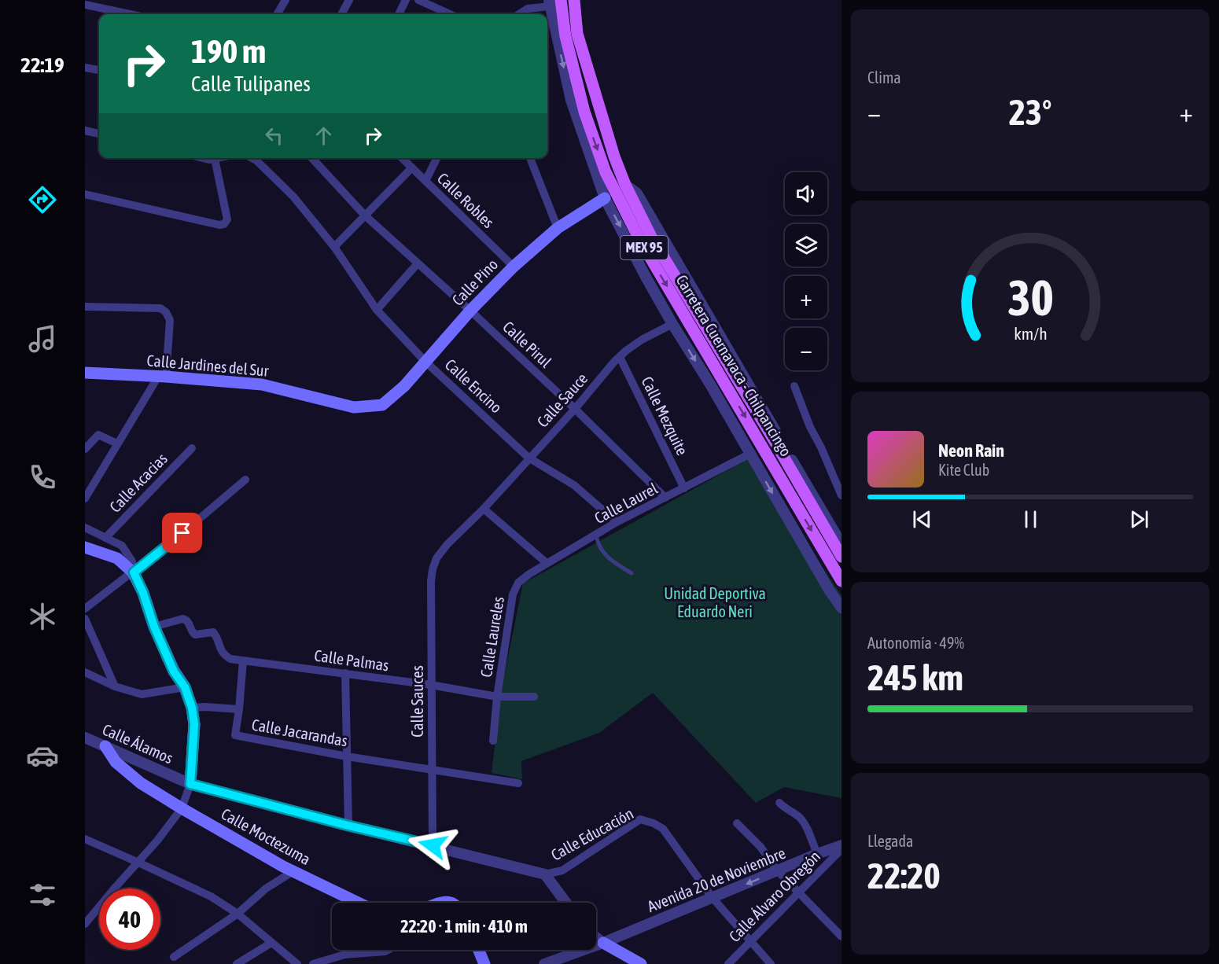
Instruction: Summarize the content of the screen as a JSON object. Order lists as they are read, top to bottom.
{
  "streets": {
    "main road": [
      "MEX 95",
      "Calle Pino",
      "Calle Jardines del Sur",
      "Carretera Cuernavaca - Chilpancingo",
      "Calle Moctezuma"
    ],
    "street": [
      "Calle Robles",
      "Calle Pirul",
      "Calle Encino",
      "Calle Sauce",
      "Calle Mezquite",
      "Calle Acacias",
      "Calle Laurel",
      "Calle Laureles",
      "Calle Palmas",
      "Calle Sauces",
      "Calle Jacarandas",
      "Calle Álamos",
      "Calle Educación",
      "Avenida 20 de Noviembre",
      "Calle Álvaro Obregón"
    ]
  },
  "crossings": [
    ["Calle Robles", "Calle Pino"],
    ["Calle Pino", "Calle Pirul"],
    ["Calle Pino", "Calle Jardines del Sur"],
    ["Calle Pino", "Calle Encino"],
    ["Calle Pirul", "Calle Sauce"],
    ["Calle Pirul", "Calle Laurel"],
    ["Calle Encino", "Calle Sauce"],
    ["Calle Encino", "Calle Laurel"],
    ["Calle Sauce", "Calle Mezquite"],
    ["Calle Sauce", "Calle Sauces"],
    ["Calle Mezquite", "Calle Laurel"],
    ["Calle Laurel", "Calle Laureles"],
    ["Calle Laureles", "Calle Palmas"],
    ["Calle Palmas", "Calle Sauces"],
    ["Calle Sauces", "Calle Jacarandas"],
    ["Calle Sauces", "Calle Álamos"],
    ["Calle Álamos", "Calle Educación"],
    ["Calle Álamos", "Calle Moctezuma"],
    ["Calle Educación", "Avenida 20 de Noviembre"],
    ["Avenida 20 de Noviembre", "Calle Álvaro Obregón"]
  ],
  "parks": ["Unidad Deportiva Eduardo Neri"],
  "page": {
    "tabs": "22:19",
    "tile": [
      "Clima",
      ["Autonomía · 49%", "245 km"],
      ["Llegada", "22:20"]
    ],
    "turn": ["190 m", "Calle Tulipanes"],
    "heat": ["−", "23°", "+"],
    "map_buttons": ["+", "−"],
    "song": ["Neon Rain", "Kite Club"],
    "limit": "40",
    "trip": "22:20 · 1 min · 410 m",
    "gauge": ["30", "km/h"]
  }
}
